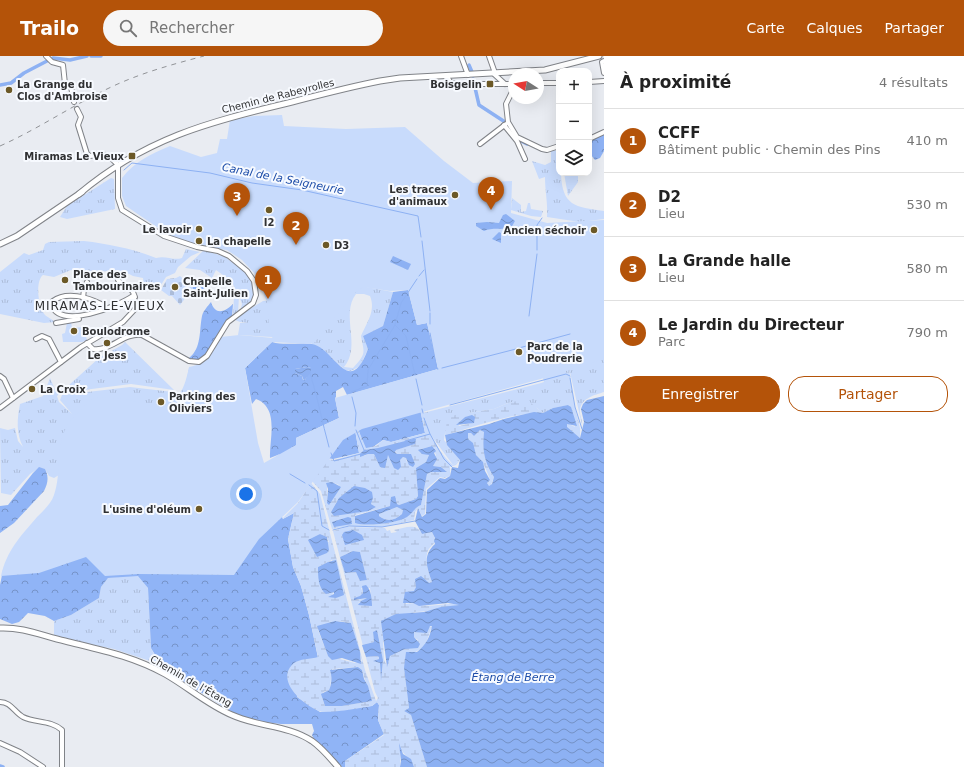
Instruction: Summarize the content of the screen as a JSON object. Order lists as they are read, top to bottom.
{
  "streets": {
    "main road": ["Chemin de Rabeyrolles", "Chemin de l’Étang"]
  },
  "districts": ["MIRAMAS-LE-VIEUX"],
  "water": ["Canal de la Seigneurie", "Étang de Berre"],
  "places": {
    "transit": ["Boisgelin", "Miramas Le Vieux"],
    "other": [
      "La Grange du Clos d'Ambroise",
      "Les traces d'animaux",
      "I2",
      "Le lavoir",
      "Ancien séchoir",
      "La chapelle",
      "D3",
      "Place des Tambourinaires",
      "Chapelle Saint-Julien",
      "Boulodrome",
      "Le Jess",
      "Parc de la Poudrerie",
      "La Croix",
      "Parking des Oliviers",
      "L'usine d'oléum"
    ]
  },
  "north": "left",
  "page": {
    "header": "Trailo",
    "search": "Rechercher",
    "nav": ["Carte", "Calques", "Partager"],
    "heading": ["À proximité", "4 résultats"],
    "map_buttons": ["+", "−"],
    "list": [
      {
        "mark": "1",
        "name": "CCFF",
        "note": "Bâtiment public · Chemin des Pins",
        "value": "410 m"
      },
      {
        "mark": "2",
        "name": "D2",
        "note": "Lieu",
        "value": "530 m"
      },
      {
        "mark": "3",
        "name": "La Grande halle",
        "note": "Lieu",
        "value": "580 m"
      },
      {
        "mark": "4",
        "name": "Le Jardin du Directeur",
        "note": "Parc",
        "value": "790 m"
      }
    ],
    "pins": [
      "4",
      "3",
      "2",
      "1"
    ],
    "buttons": ["Enregistrer", "Partager"]
  }
}
